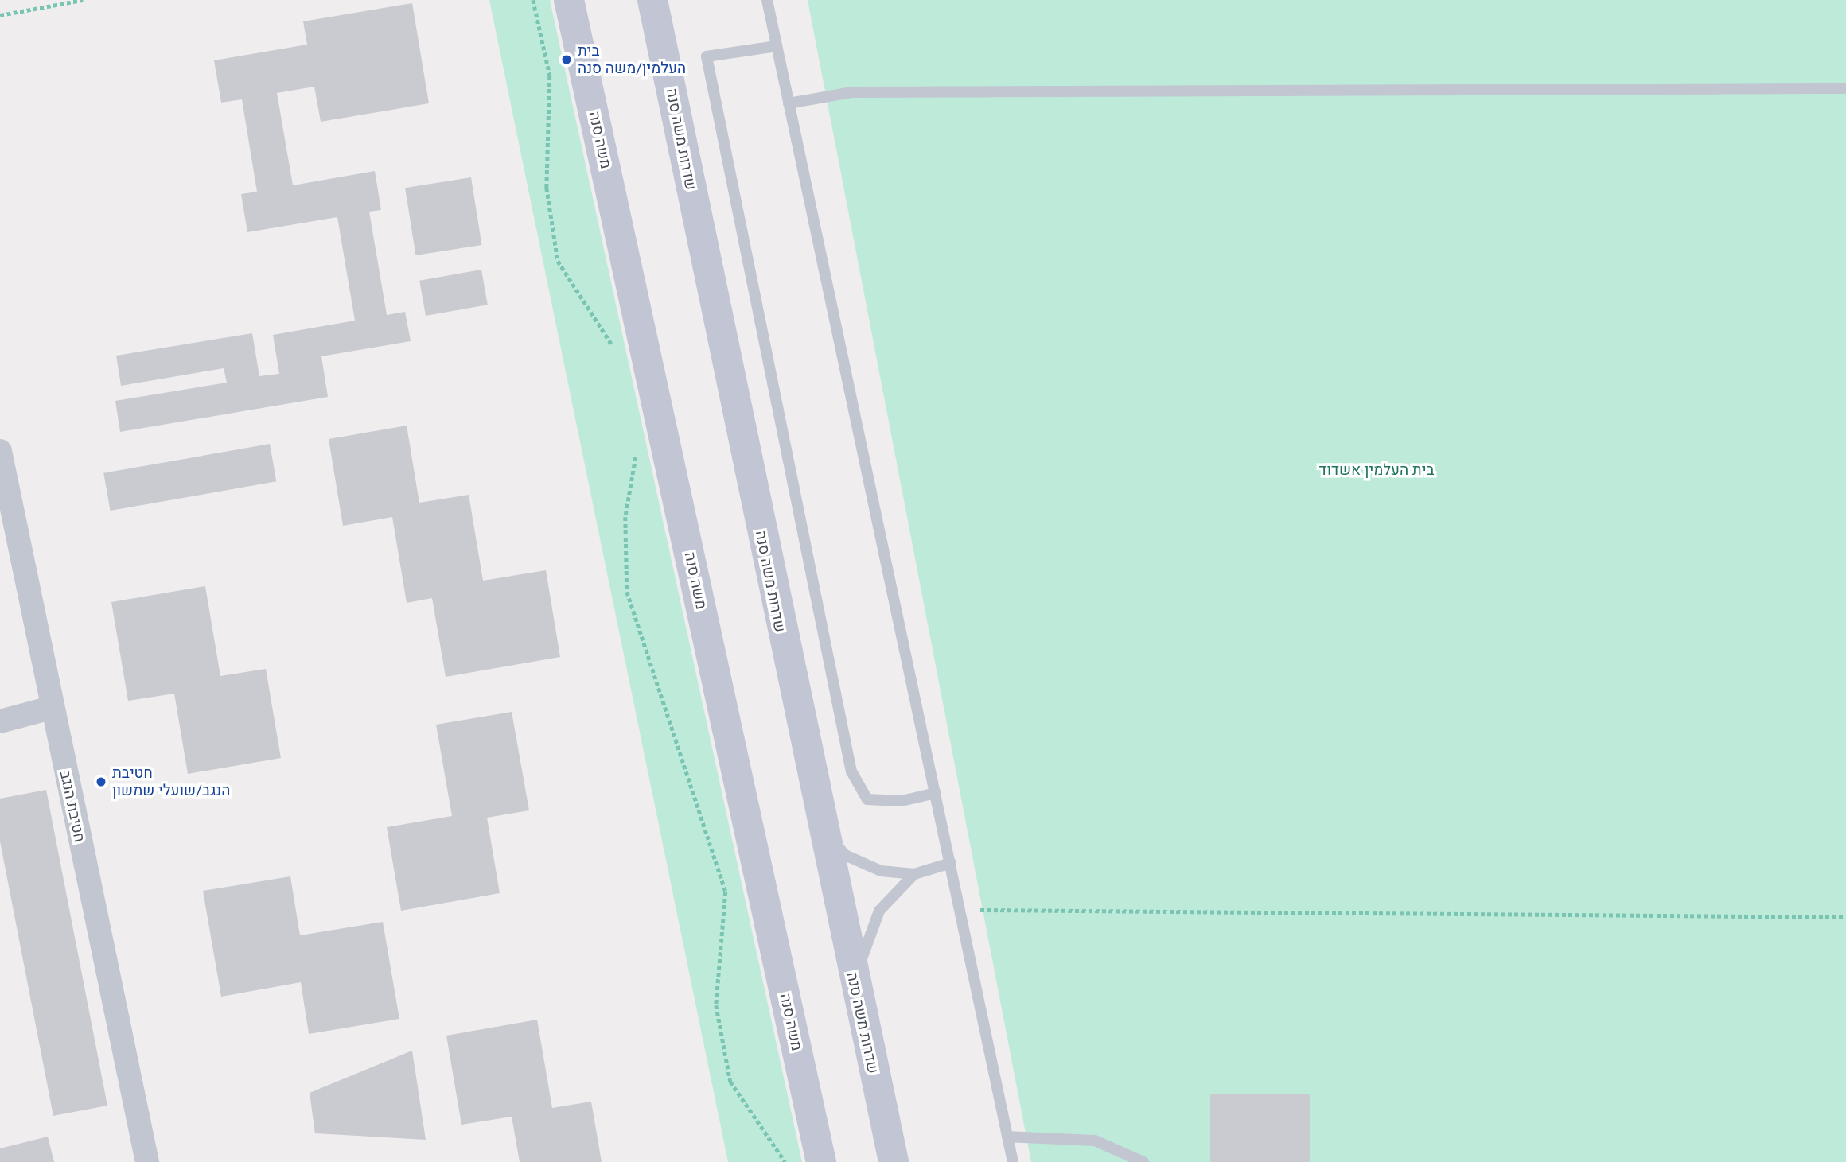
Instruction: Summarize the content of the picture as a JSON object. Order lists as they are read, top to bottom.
{
  "streets": {
    "main road": ["שדרות משה סנה", "משה סנה"],
    "street": ["חטיבת הנגב"]
  },
  "parks": ["בית העלמין אשדוד"],
  "places": ["בית העלמין/משה סנה", "חטיבת הנגב/שועלי שמשון"]
}
